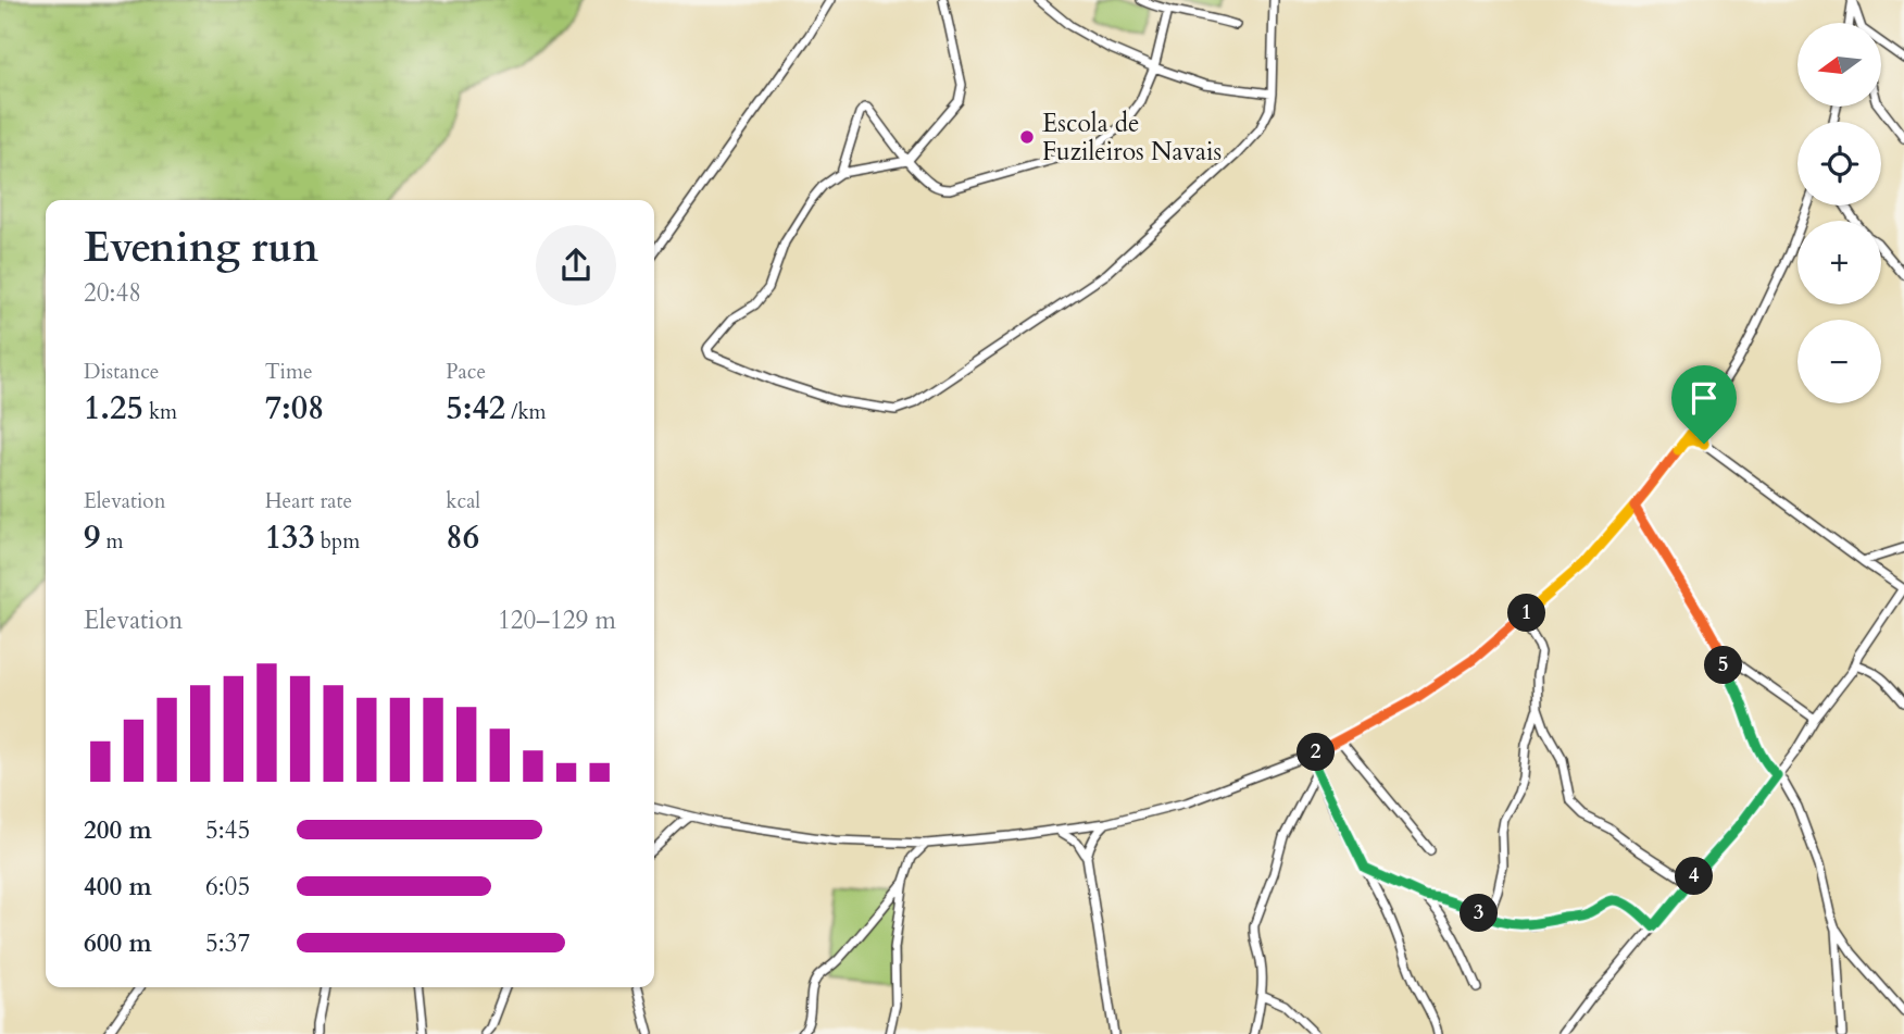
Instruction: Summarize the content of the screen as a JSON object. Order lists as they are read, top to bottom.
{
  "places": ["Escola de Fuzileiros Navais"],
  "north": "left",
  "page": {
    "map_buttons": ["+", "−"],
    "heading": ["Evening run", "20:48"],
    "stats": [
      ["Distance", "1.25 km"],
      ["Time", "7:08"],
      ["Pace", "5:42 /km"],
      ["Elevation", "9 m"],
      ["Heart rate", "133 bpm"],
      ["kcal", "86"]
    ],
    "chart": ["Elevation", "120–129 m"],
    "pins": [
      "1",
      "5",
      "2",
      "4",
      "3"
    ],
    "list": [
      {
        "name": "200 m",
        "note": "5:45"
      },
      {
        "name": "400 m",
        "note": "6:05"
      },
      {
        "name": "600 m",
        "note": "5:37"
      }
    ]
  }
}
